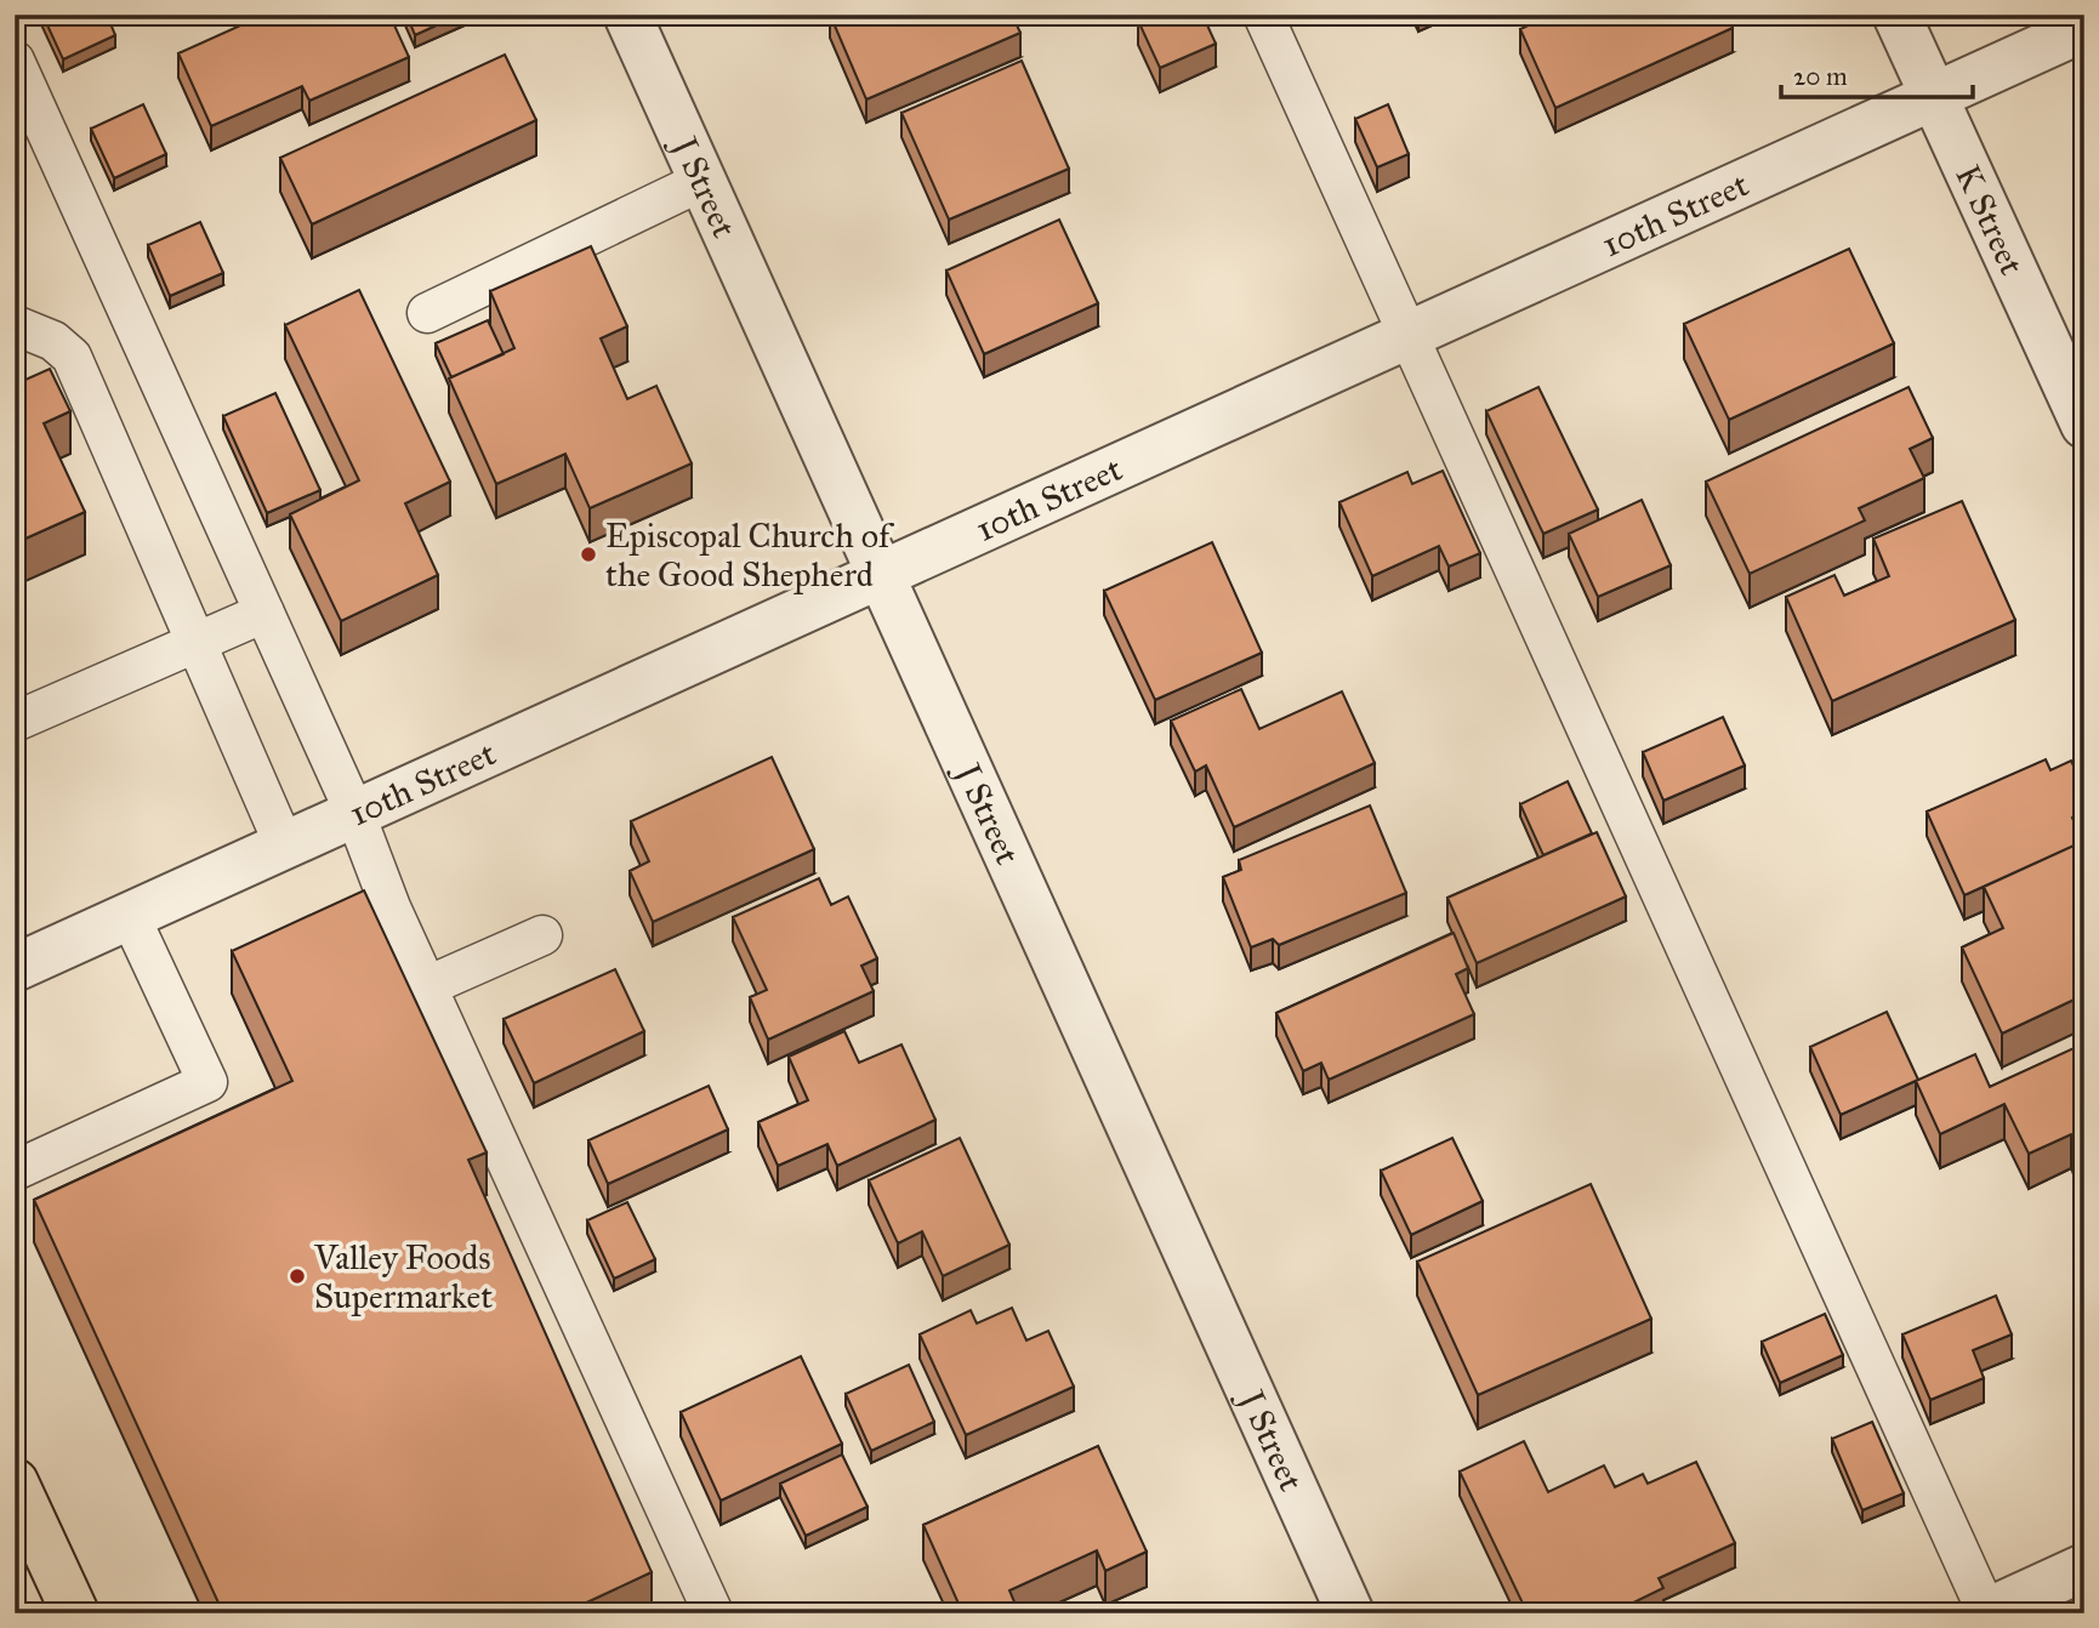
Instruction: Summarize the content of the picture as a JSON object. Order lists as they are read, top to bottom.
{
  "streets": {
    "street": ["J Street", "10th Street", "K Street"]
  },
  "crossings": [
    ["J Street", "10th Street"],
    ["10th Street", "K Street"]
  ],
  "places": ["Episcopal Church of the Good Shepherd", "Valley Foods Supermarket"],
  "scale_bar": "20 m"
}
